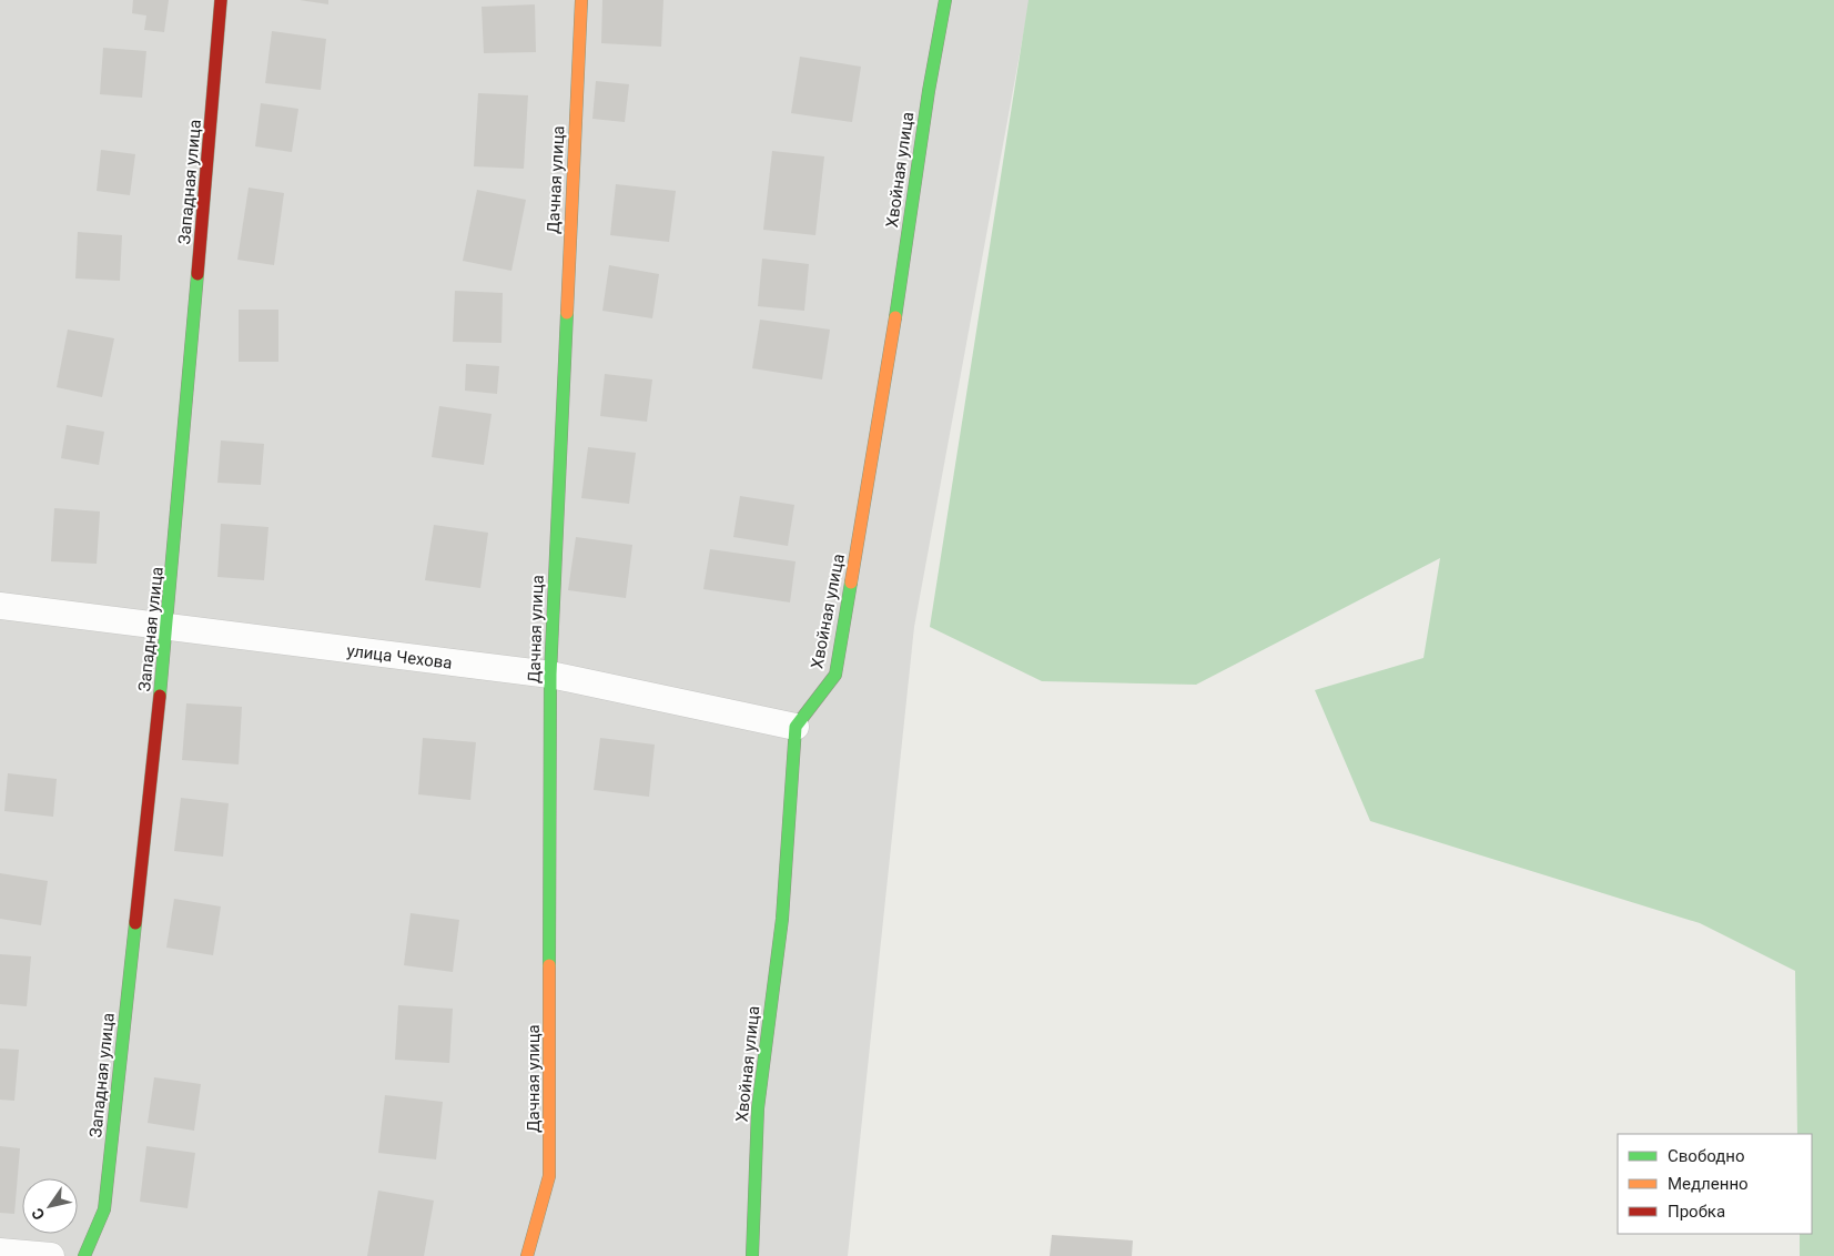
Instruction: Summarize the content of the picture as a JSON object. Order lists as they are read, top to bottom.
{
  "streets": {
    "street": [
      "Хвойная улица",
      "Дачная улица",
      "Западная улица",
      "улица Чехова"
    ]
  },
  "crossings": [
    ["Хвойная улица", "улица Чехова"],
    ["Дачная улица", "улица Чехова"],
    ["Западная улица", "улица Чехова"]
  ],
  "legend": ["Свободно", "Медленно", "Пробка"],
  "north": "bottom left"
}
